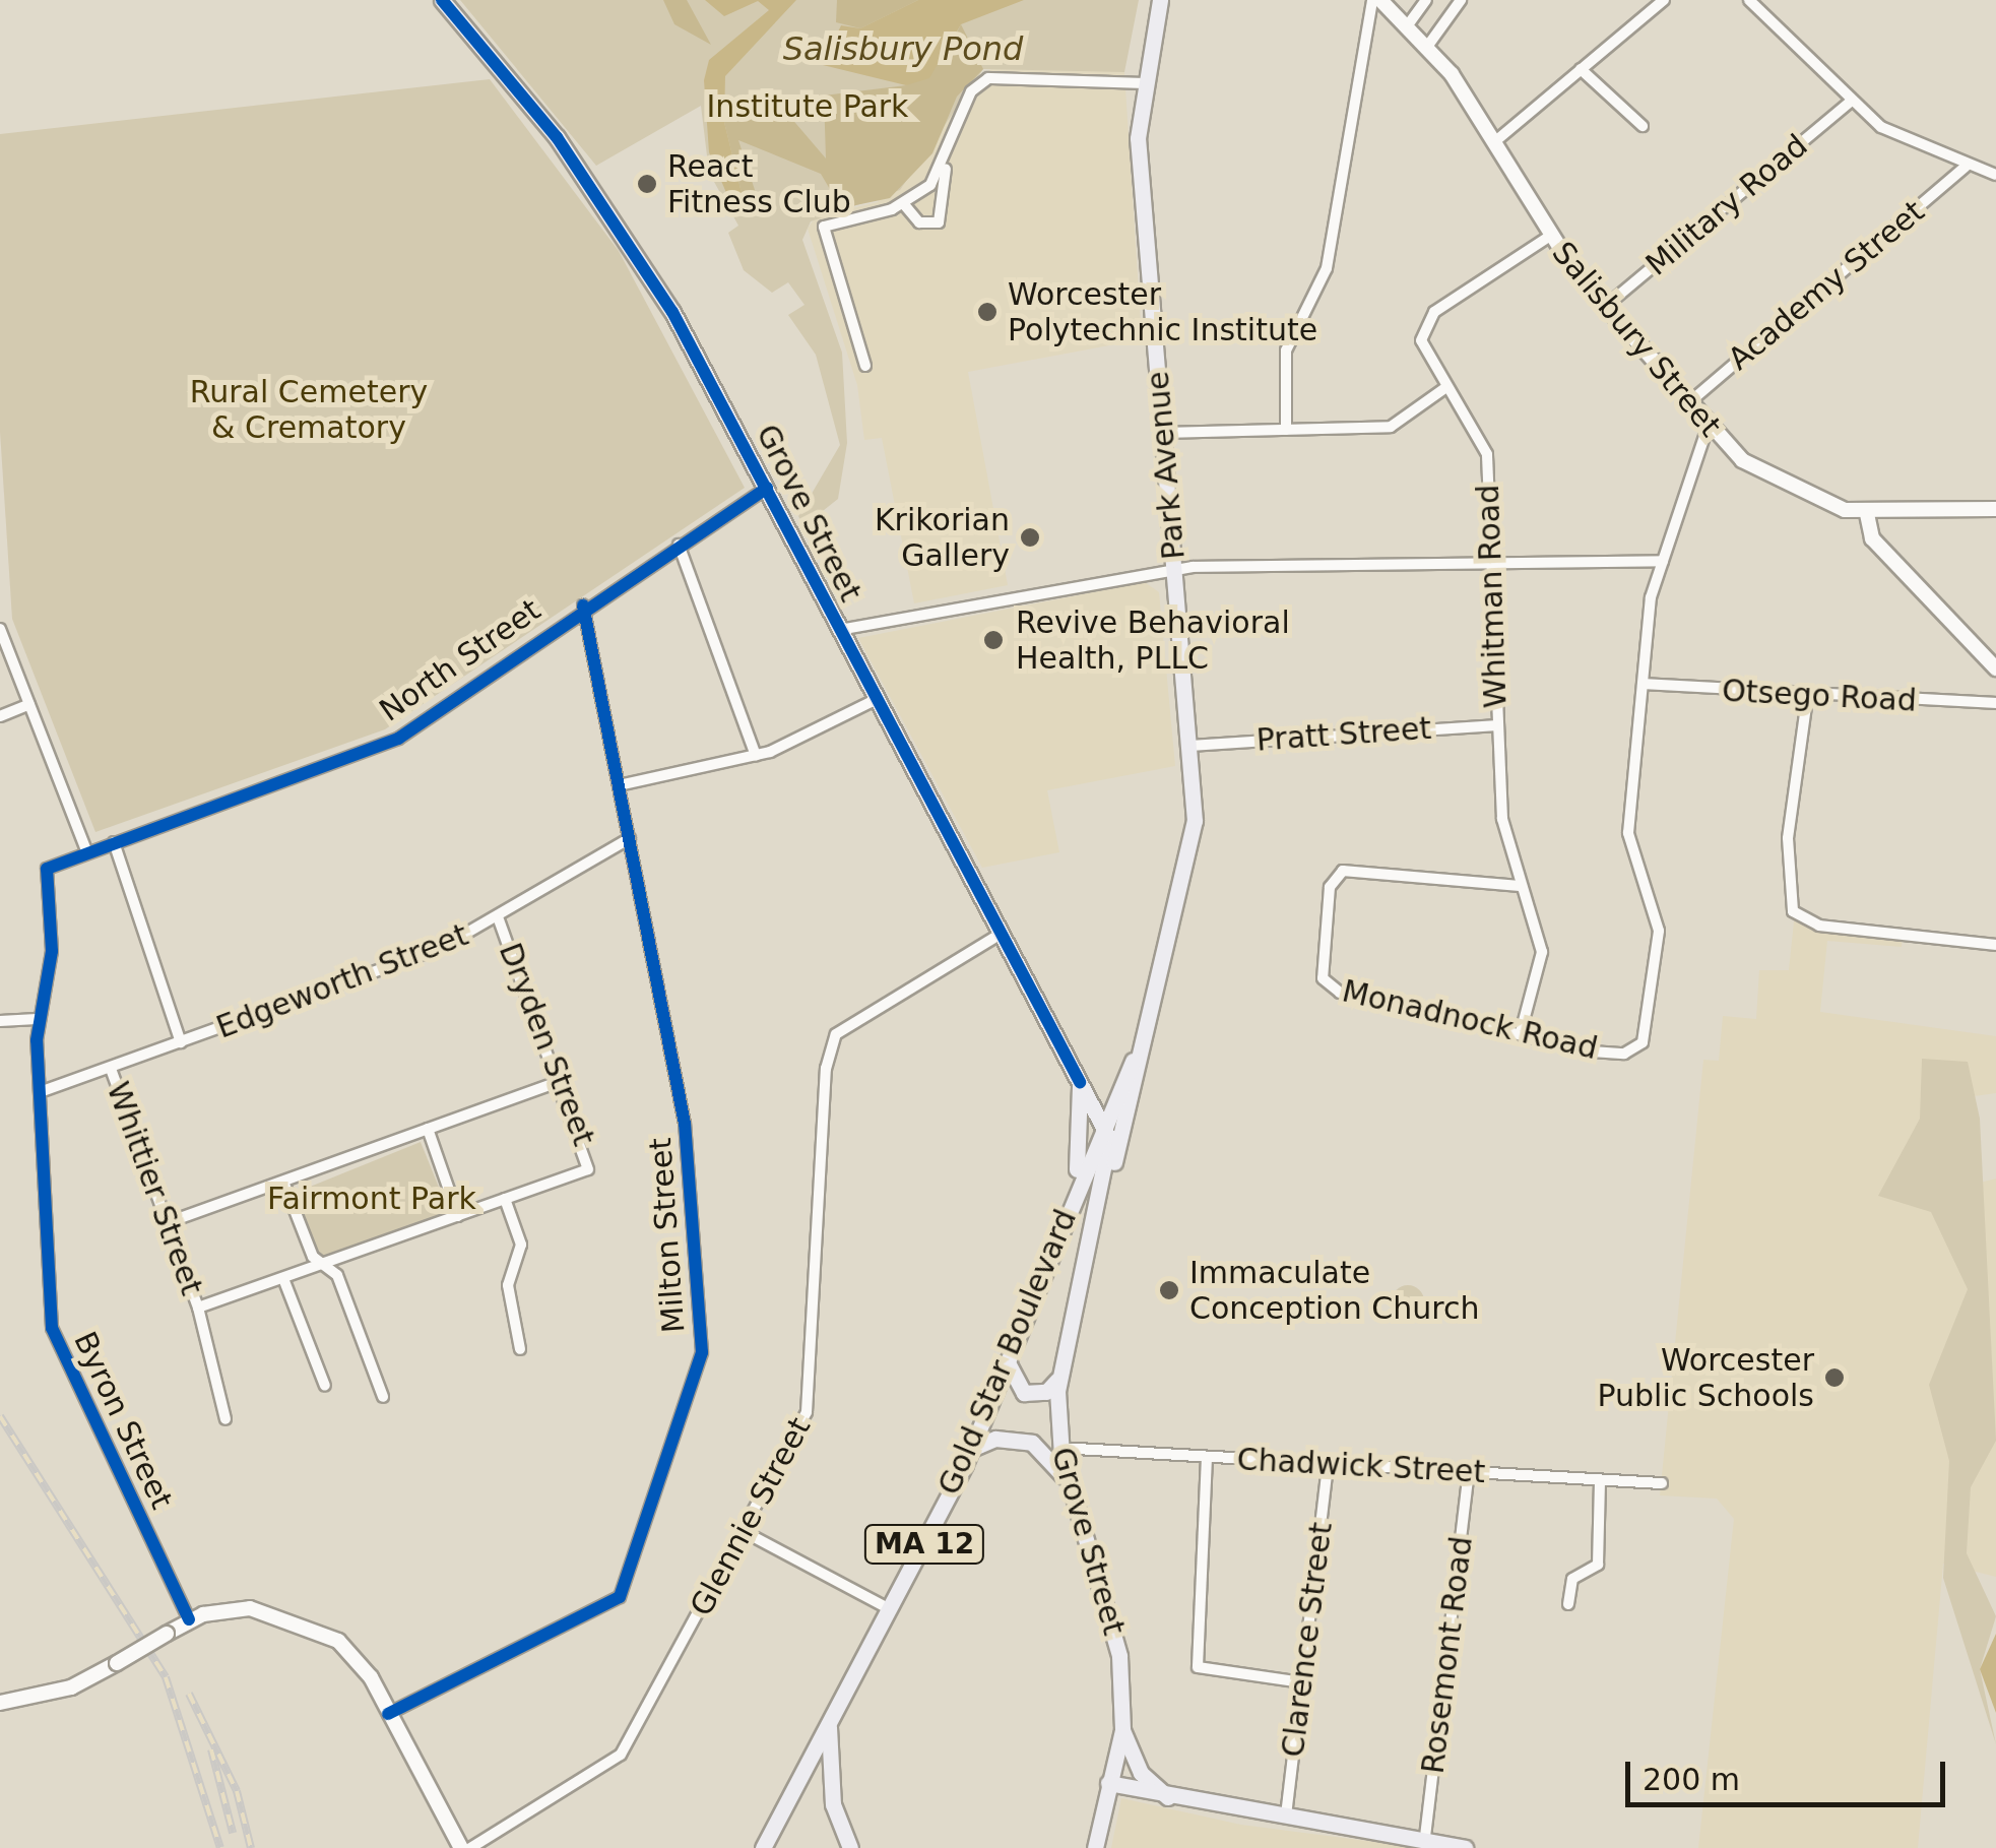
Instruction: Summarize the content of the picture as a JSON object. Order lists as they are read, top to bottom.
{
  "streets": {
    "main road": [
      "Salisbury Street",
      "Park Avenue",
      "Grove Street",
      "Gold Star Boulevard",
      "MA 12"
    ],
    "street": [
      "Military Road",
      "Academy Street",
      "Whitman Road",
      "North Street",
      "Otsego Road",
      "Pratt Street",
      "Edgeworth Street",
      "Monadnock Road",
      "Dryden Street",
      "Whittier Street",
      "Milton Street",
      "Byron Street",
      "Chadwick Street",
      "Glennie Street",
      "Clarence Street",
      "Rosemont Road"
    ]
  },
  "crossings": [
    ["Military Road", "Salisbury Street"],
    ["Academy Street", "Salisbury Street"],
    ["Salisbury Street", "Whitman Road"],
    ["Salisbury Street", "Monadnock Road"],
    ["Park Avenue", "Grove Street"],
    ["Park Avenue", "Pratt Street"],
    ["Park Avenue", "Gold Star Boulevard"],
    ["Grove Street", "North Street"],
    ["Grove Street", "Gold Star Boulevard"],
    ["Grove Street", "Chadwick Street"],
    ["Grove Street", "Glennie Street"],
    ["Grove Street", "MA 12"],
    ["Whitman Road", "Pratt Street"],
    ["Whitman Road", "Monadnock Road"],
    ["North Street", "Milton Street"],
    ["North Street", "Byron Street"],
    ["Otsego Road", "Monadnock Road"],
    ["Edgeworth Street", "Dryden Street"],
    ["Edgeworth Street", "Whittier Street"],
    ["Edgeworth Street", "Milton Street"],
    ["Edgeworth Street", "Byron Street"],
    ["Chadwick Street", "Clarence Street"],
    ["Chadwick Street", "Rosemont Road"]
  ],
  "water": ["Salisbury Pond"],
  "parks": ["Institute Park", "Rural Cemetery & Crematory", "Fairmont Park"],
  "places": [
    "React Fitness Club",
    "Worcester Polytechnic Institute",
    "Krikorian Gallery",
    "Revive Behavioral Health, PLLC",
    "Immaculate Conception Church",
    "Worcester Public Schools"
  ],
  "scale_bar": "200 m"
}
